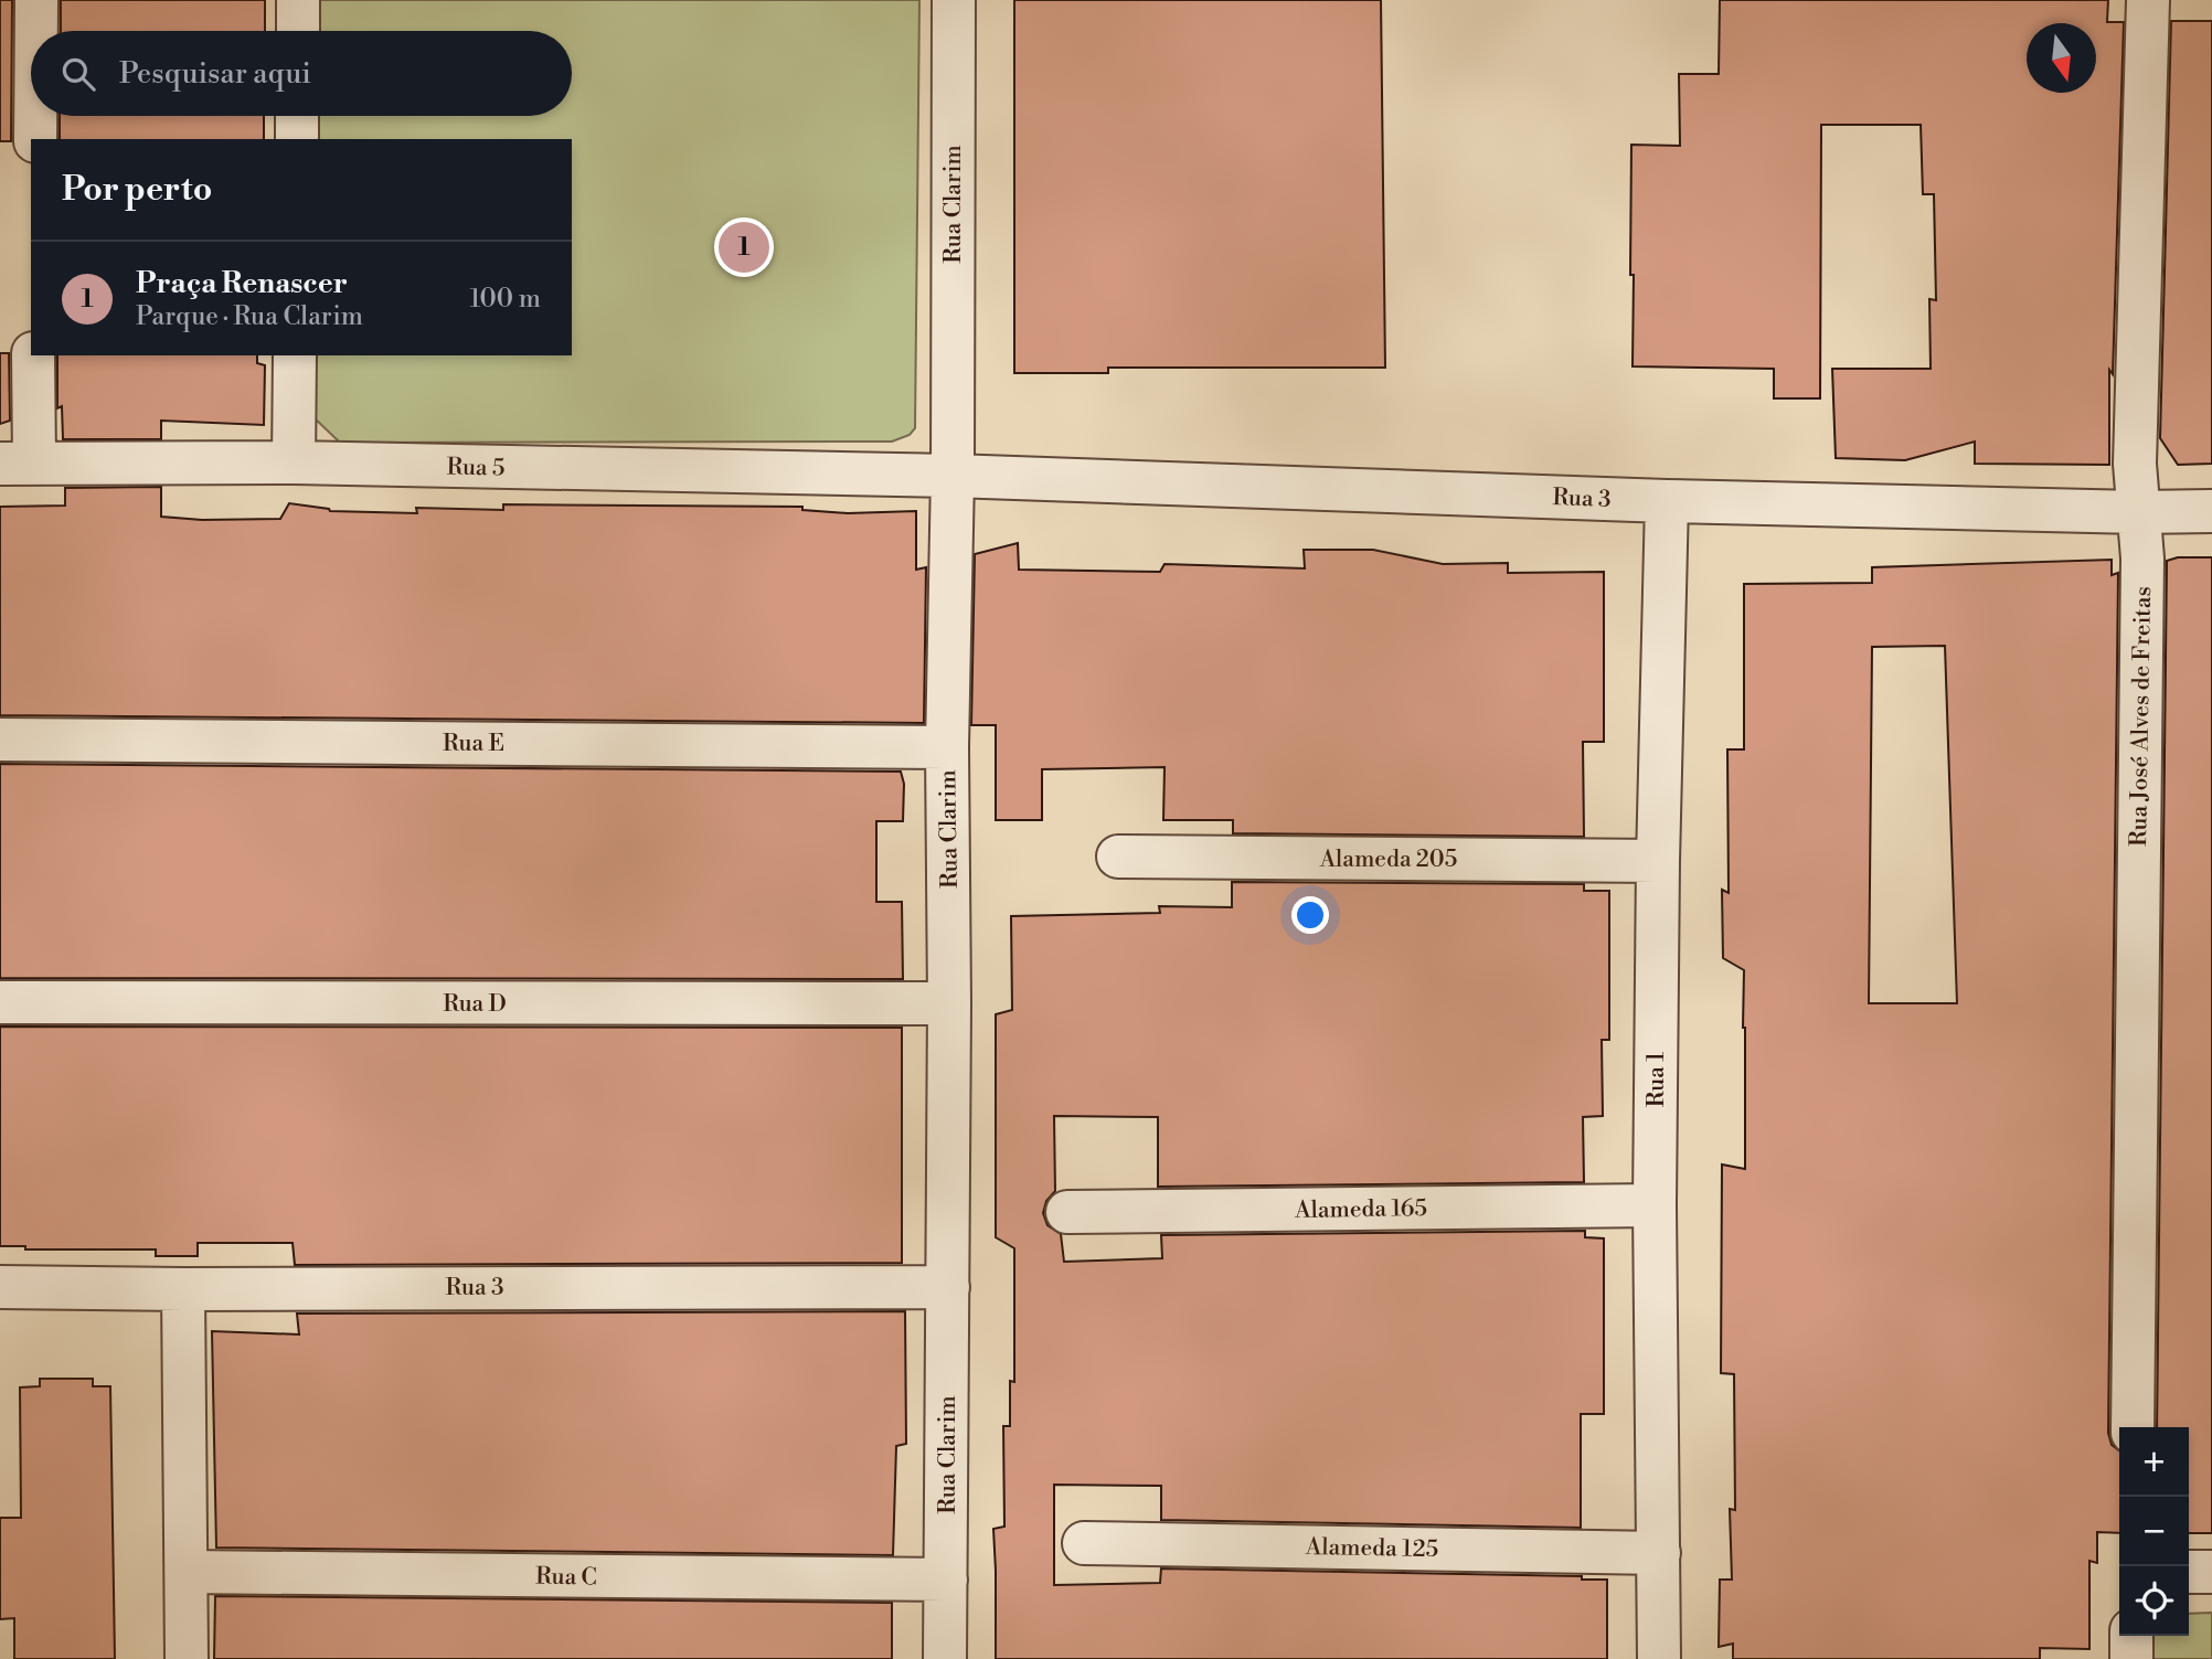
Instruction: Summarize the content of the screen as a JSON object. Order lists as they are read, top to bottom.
{
  "streets": {
    "street": [
      "Rua Clarim",
      "Rua 5",
      "Rua 3",
      "Rua José Alves de Freitas",
      "Rua E",
      "Alameda 205",
      "Rua D",
      "Rua 1",
      "Alameda 165",
      "Alameda 125",
      "Rua C"
    ]
  },
  "crossings": [
    ["Rua Clarim", "Rua 5"],
    ["Rua Clarim", "Rua 3"],
    ["Rua Clarim", "Rua E"],
    ["Rua Clarim", "Rua D"],
    ["Rua Clarim", "Rua C"],
    ["Rua 5", "Rua 3"],
    ["Rua 3", "Rua José Alves de Freitas"],
    ["Rua 3", "Rua 1"],
    ["Alameda 205", "Rua 1"],
    ["Rua 1", "Alameda 165"],
    ["Rua 1", "Alameda 125"]
  ],
  "north": "bottom",
  "page": {
    "search": "Pesquisar aqui",
    "heading": "Por perto",
    "pins": "1",
    "list": [
      {
        "mark": "1",
        "name": "Praça Renascer",
        "note": "Parque · Rua Clarim",
        "value": "100 m"
      }
    ],
    "map_buttons": ["+", "−"]
  }
}
